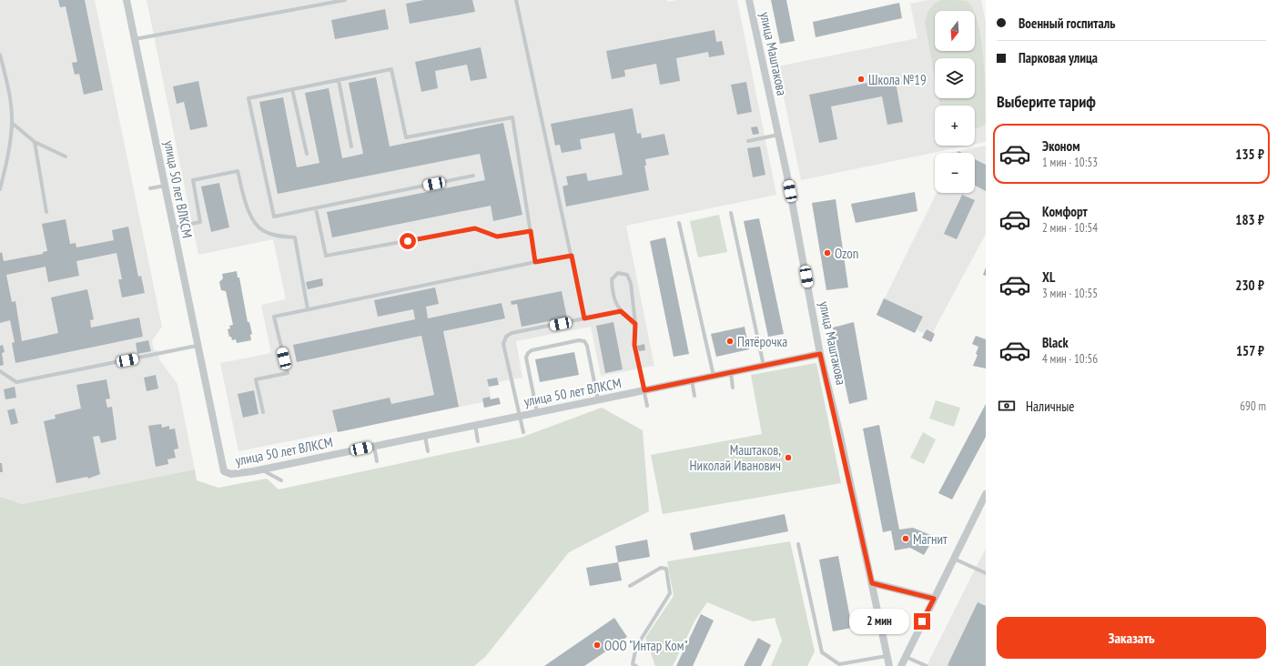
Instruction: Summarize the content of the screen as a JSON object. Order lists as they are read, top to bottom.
{
  "streets": {
    "street": ["улица Маштакова", "улица 50 лет ВЛКСМ"]
  },
  "crossings": [
    ["улица Маштакова", "улица 50 лет ВЛКСМ"]
  ],
  "places": [
    "Школа №19",
    "Ozon",
    "Пятёрочка",
    "Маштаков, Николай Иванович",
    "Магнит",
    "ООО \"Интар Ком\""
  ],
  "north": "bottom",
  "page": {
    "banner": ["Военный госпиталь", "Парковая улица"],
    "map_buttons": ["+", "−"],
    "heading": "Выберите тариф",
    "list": [
      {
        "name": "Эконом",
        "note": "1 мин · 10:53",
        "value": "135 ₽"
      },
      {
        "name": "Комфорт",
        "note": "2 мин · 10:54",
        "value": "183 ₽"
      },
      {
        "name": "XL",
        "note": "3 мин · 10:55",
        "value": "230 ₽"
      },
      {
        "name": "Black",
        "note": "4 мин · 10:56",
        "value": "157 ₽"
      }
    ],
    "pay": ["Наличные", "690 m"],
    "bubble": "2 мин",
    "buttons": "Заказать"
  }
}
